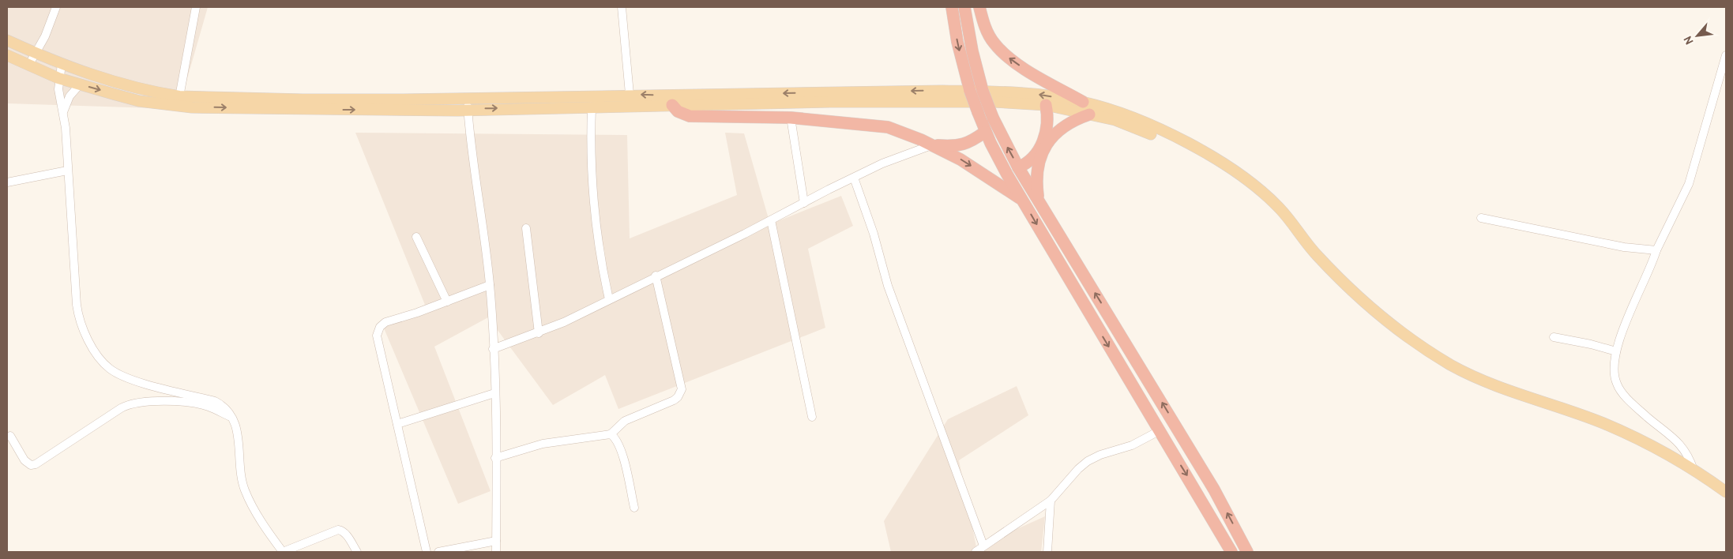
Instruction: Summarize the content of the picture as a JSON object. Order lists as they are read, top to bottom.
{
  "north": "bottom left"
}
